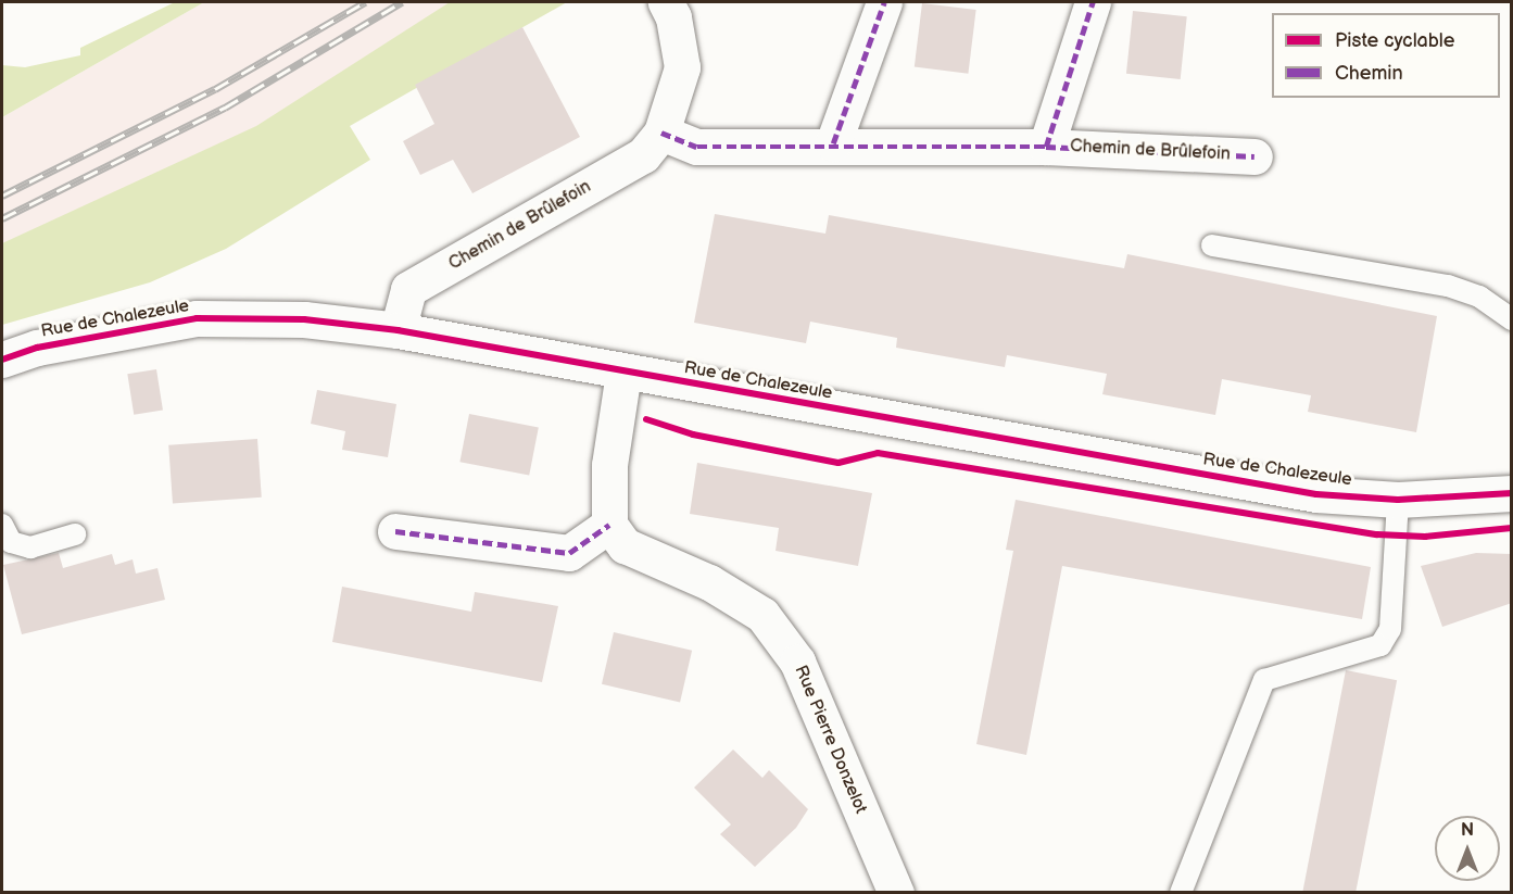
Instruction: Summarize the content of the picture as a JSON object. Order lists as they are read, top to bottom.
{
  "streets": {
    "street": ["Chemin de Brûlefoin", "Rue de Chalezeule", "Rue Pierre Donzelot"]
  },
  "crossings": [
    ["Chemin de Brûlefoin", "Rue de Chalezeule"]
  ],
  "legend": ["Piste cyclable", "Chemin"],
  "north": "top"
}
